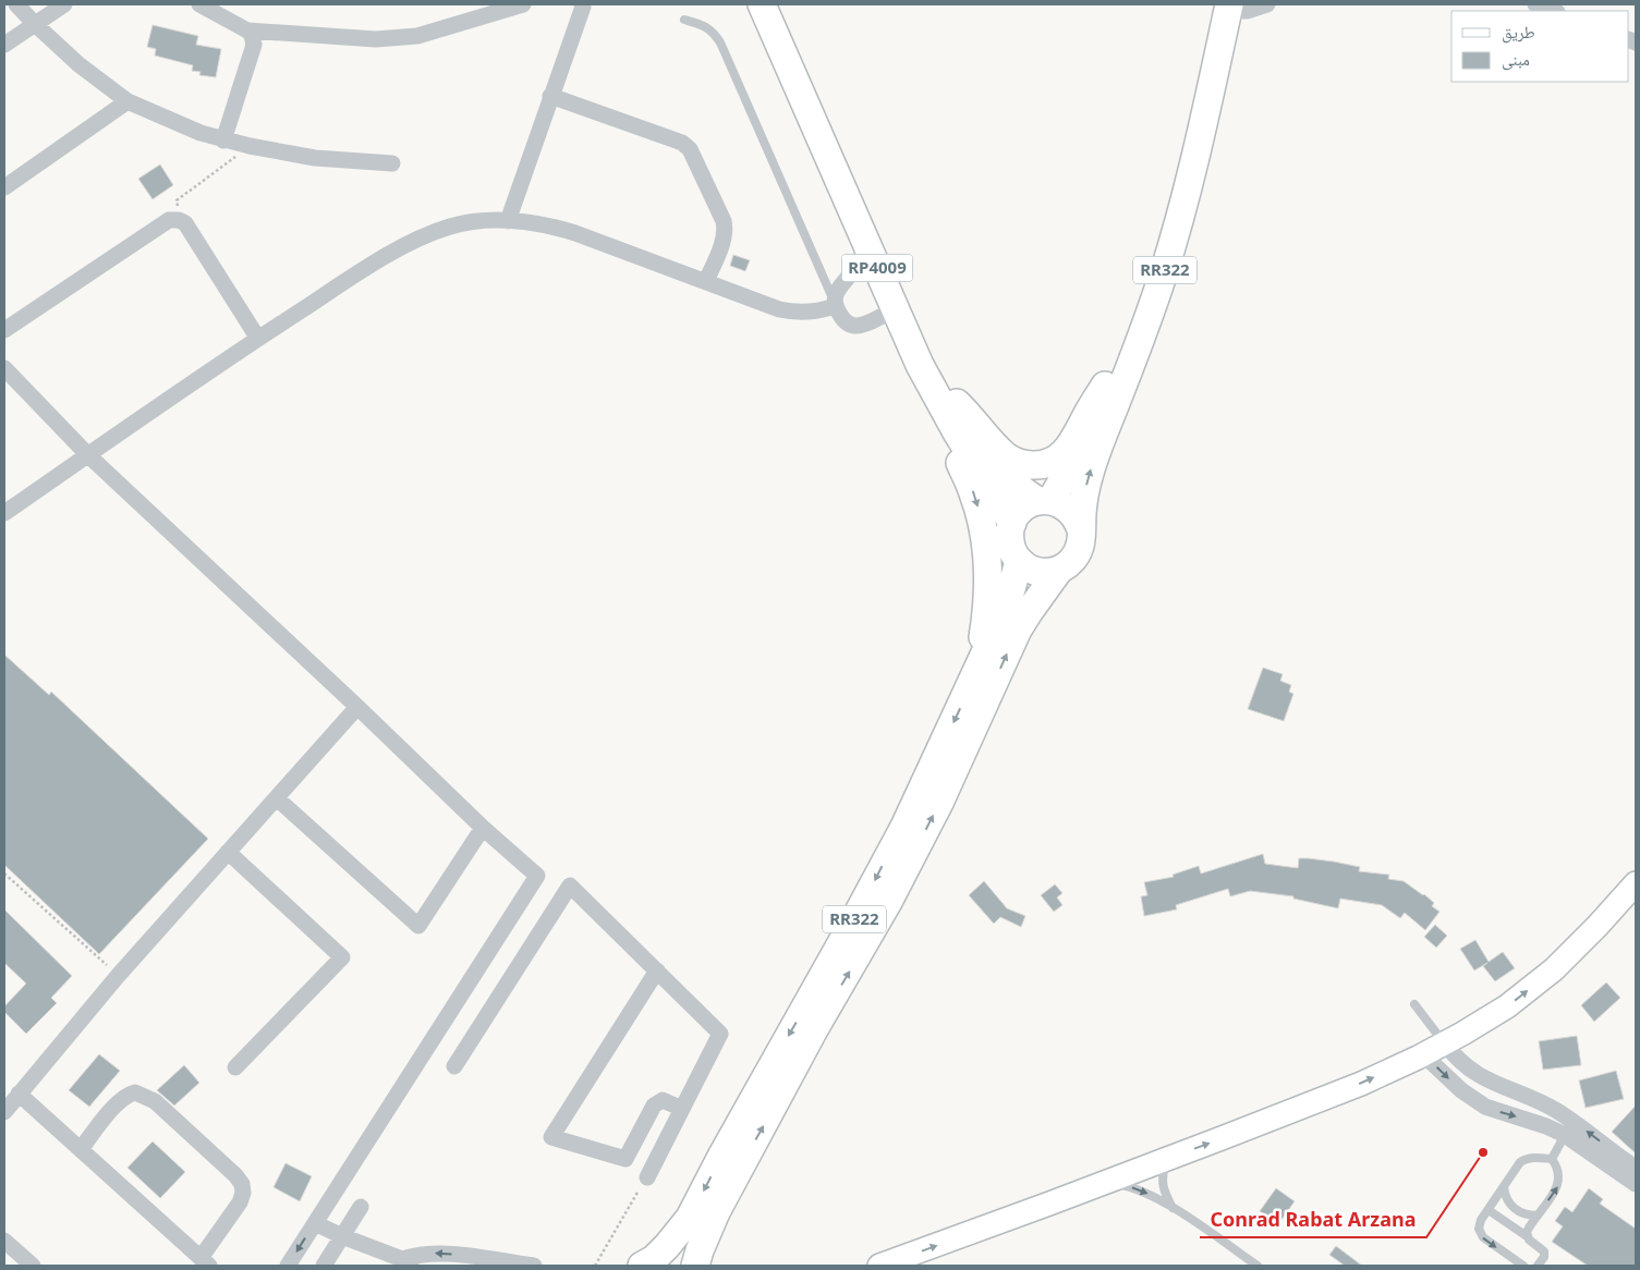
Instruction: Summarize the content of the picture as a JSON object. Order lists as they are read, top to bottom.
{
  "streets": {
    "main road": ["RP4009", "RR322"]
  },
  "crossings": [
    ["RP4009", "RR322"]
  ],
  "places": ["Conrad Rabat Arzana"],
  "legend": ["طريق", "مبنى"]
}
